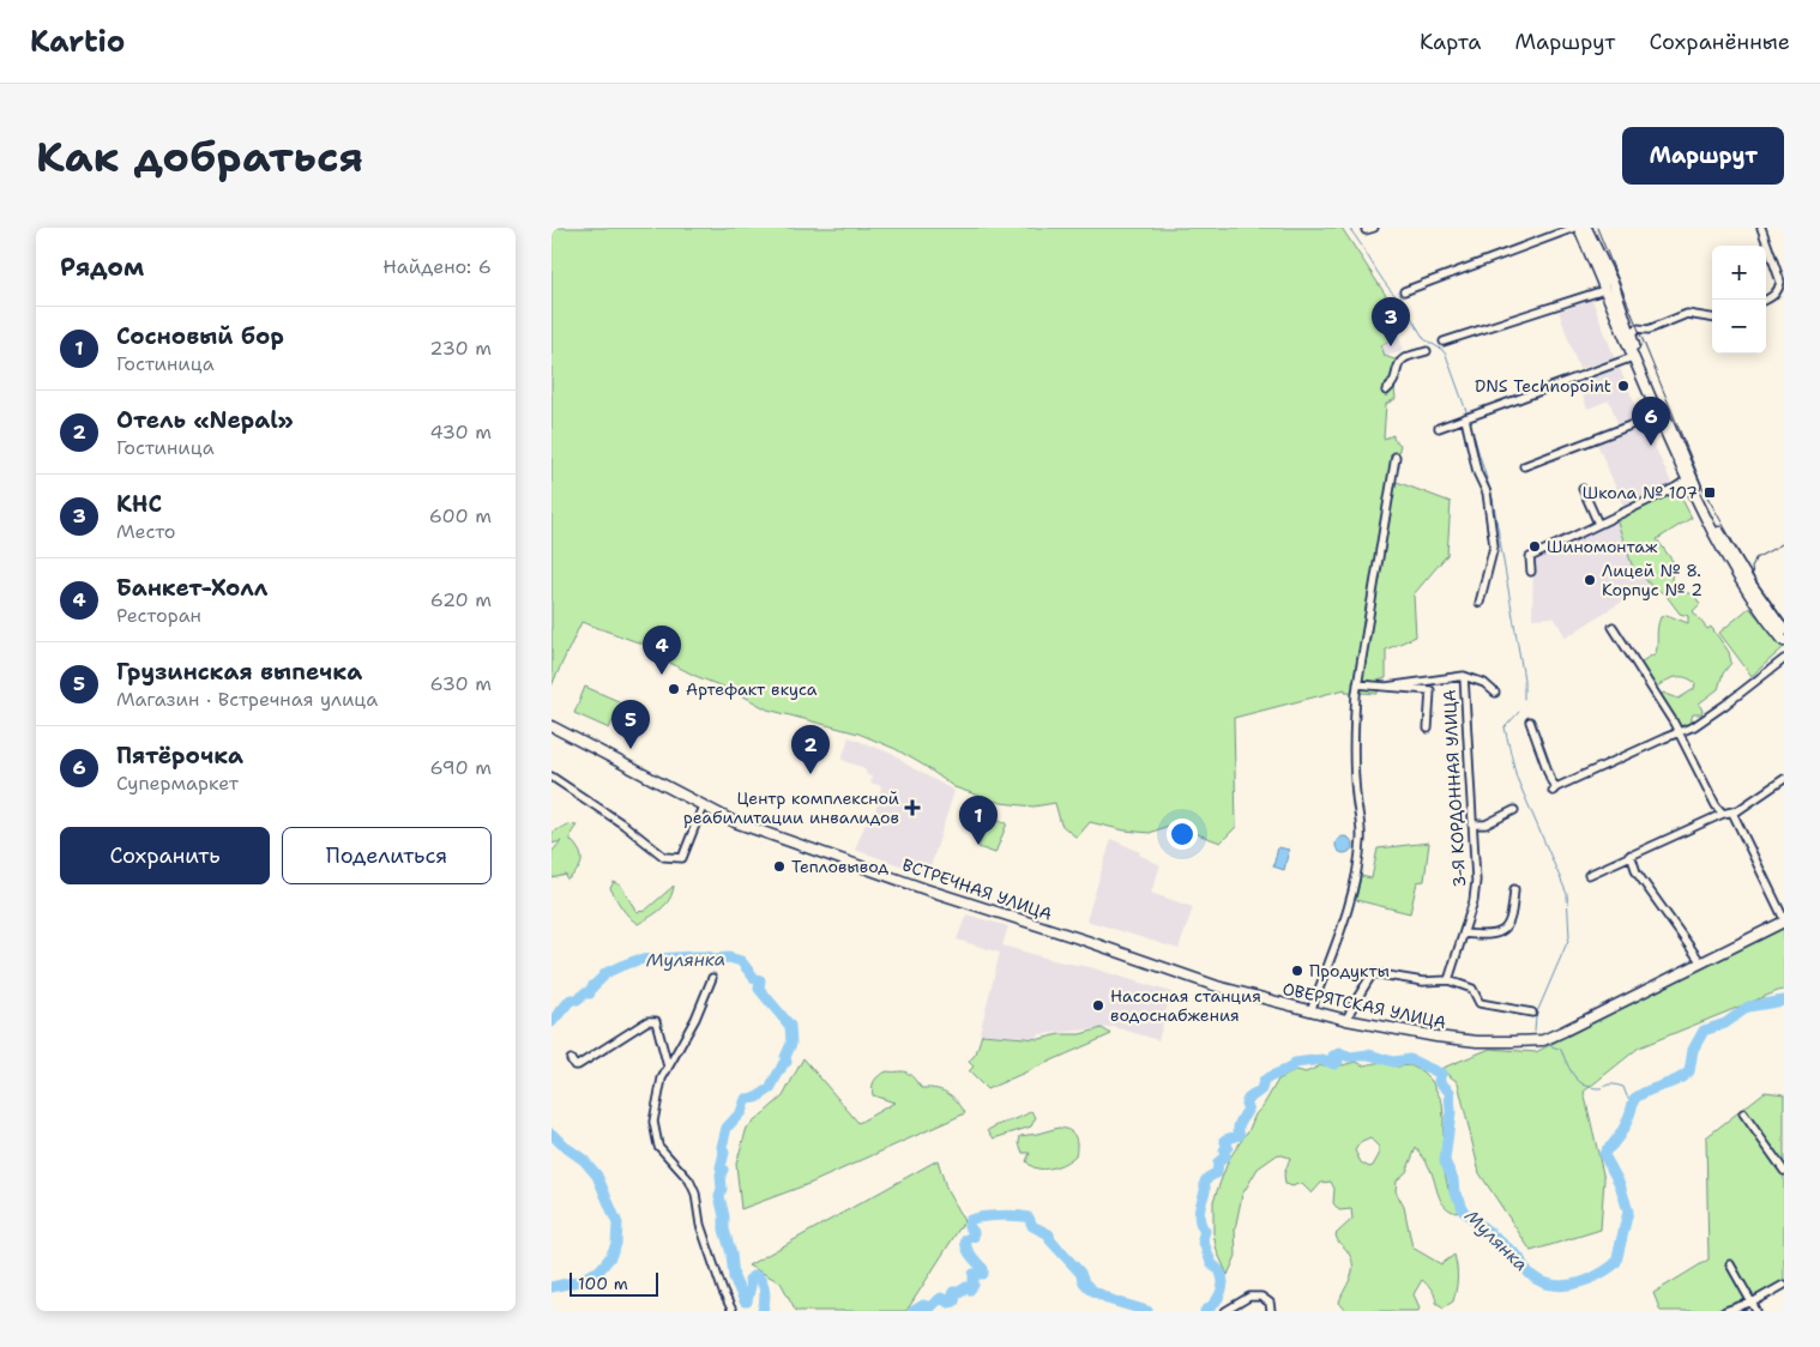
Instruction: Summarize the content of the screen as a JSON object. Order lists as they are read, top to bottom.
{
  "streets": {
    "main road": ["ВСТРЕЧНАЯ УЛИЦА", "ОВЕРЯТСКАЯ УЛИЦА"],
    "street": ["3-Я КОРДОННАЯ УЛИЦА"]
  },
  "crossings": [
    ["ВСТРЕЧНАЯ УЛИЦА", "ОВЕРЯТСКАЯ УЛИЦА"]
  ],
  "water": ["Мулянка"],
  "places": {
    "other": [
      "DNS Technopoint",
      "Шиномонтаж",
      "Лицей № 8. Корпус № 2",
      "Артефакт вкуса",
      "Тепловывод",
      "Пpoдукты",
      "Насосная станция водоснабжения"
    ],
    "transit": ["Школа № 107"],
    "health": ["Центр комплексной реабилитации инвалидов"]
  },
  "scale_bar": "100 m",
  "page": {
    "header": "Kartio",
    "nav": ["Карта", "Маршрут", "Сохранённые"],
    "buttons": [
      "Маршрут",
      ["Сохранить", "Поделиться"]
    ],
    "title": "Как добраться",
    "heading": ["Рядом", "Найдено: 6"],
    "map_buttons": ["+", "−"],
    "pins": [
      "3",
      "6",
      "4",
      "5",
      "2",
      "1"
    ],
    "list": [
      {
        "mark": "1",
        "name": "Сосновый бор",
        "note": "Гостиница",
        "value": "230 m"
      },
      {
        "mark": "2",
        "name": "Отель «Nepal»",
        "note": "Гостиница",
        "value": "430 m"
      },
      {
        "mark": "3",
        "name": "КНС",
        "note": "Место",
        "value": "600 m"
      },
      {
        "mark": "4",
        "name": "Банкет-Холл",
        "note": "Ресторан",
        "value": "620 m"
      },
      {
        "mark": "5",
        "name": "Грузинская выпечка",
        "note": "Магазин · Встречная улица",
        "value": "630 m"
      },
      {
        "mark": "6",
        "name": "Пятёрочка",
        "note": "Супермаркет",
        "value": "690 m"
      }
    ],
    "scale": "100 m"
  }
}
